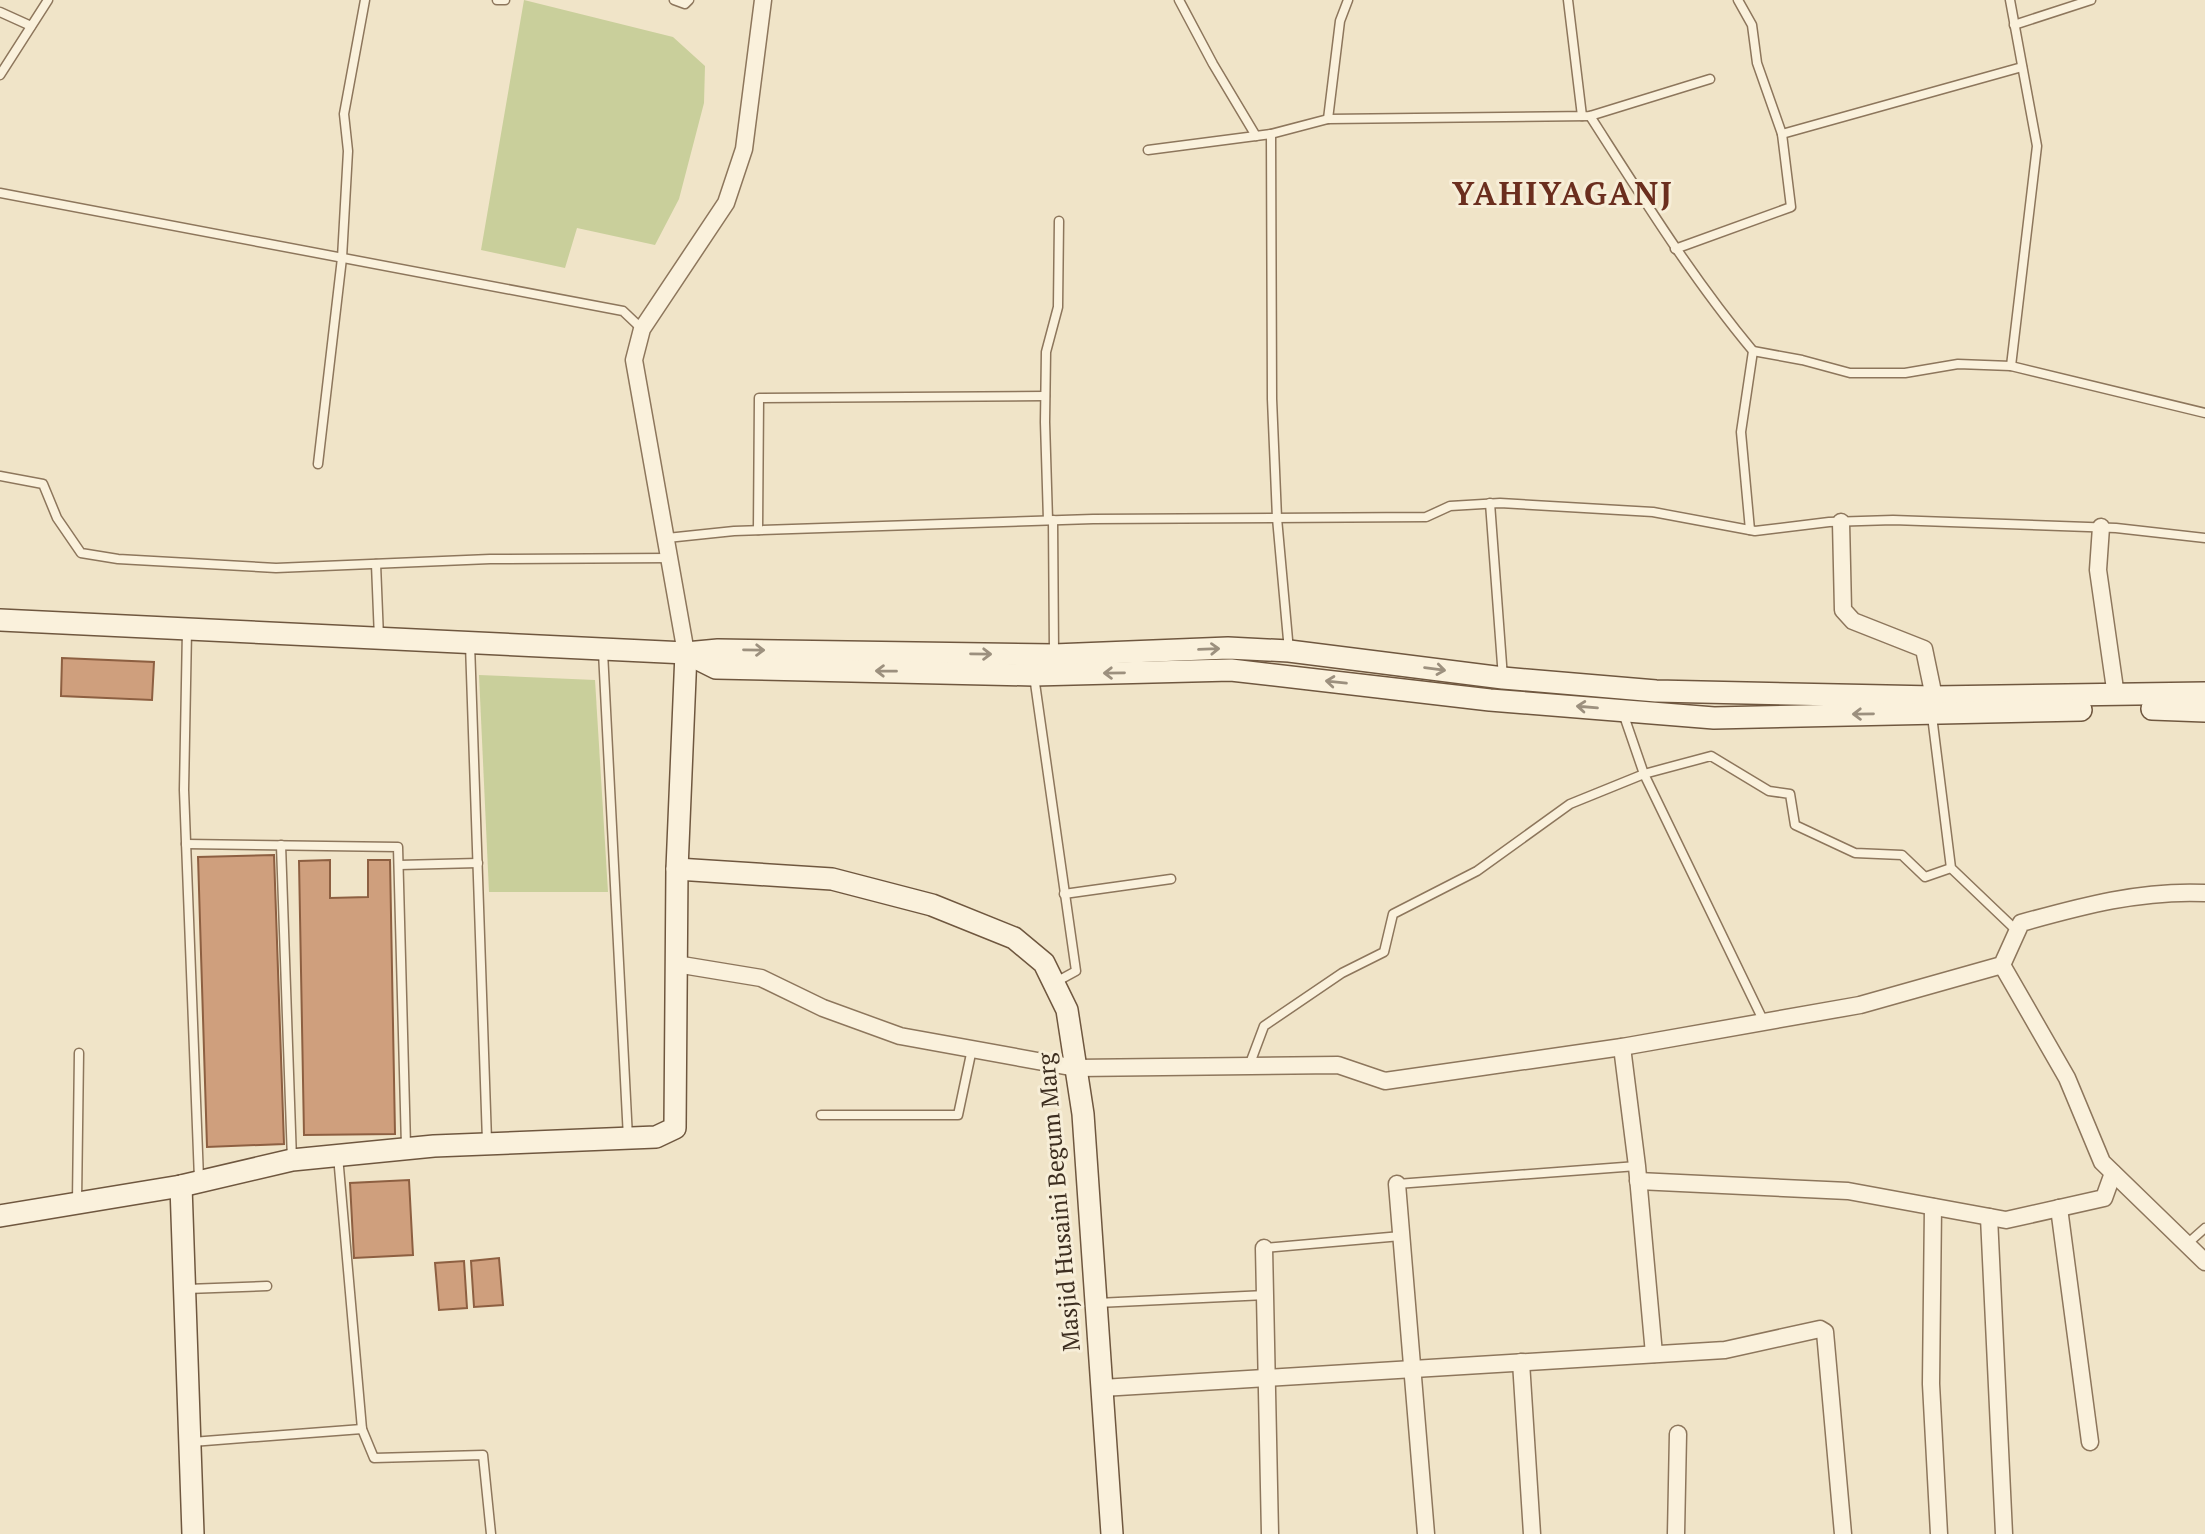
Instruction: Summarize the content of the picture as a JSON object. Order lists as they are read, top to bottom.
{
  "streets": {
    "street": ["Masjid Husaini Begum Marg"]
  },
  "districts": ["YAHIYAGANJ"]
}
